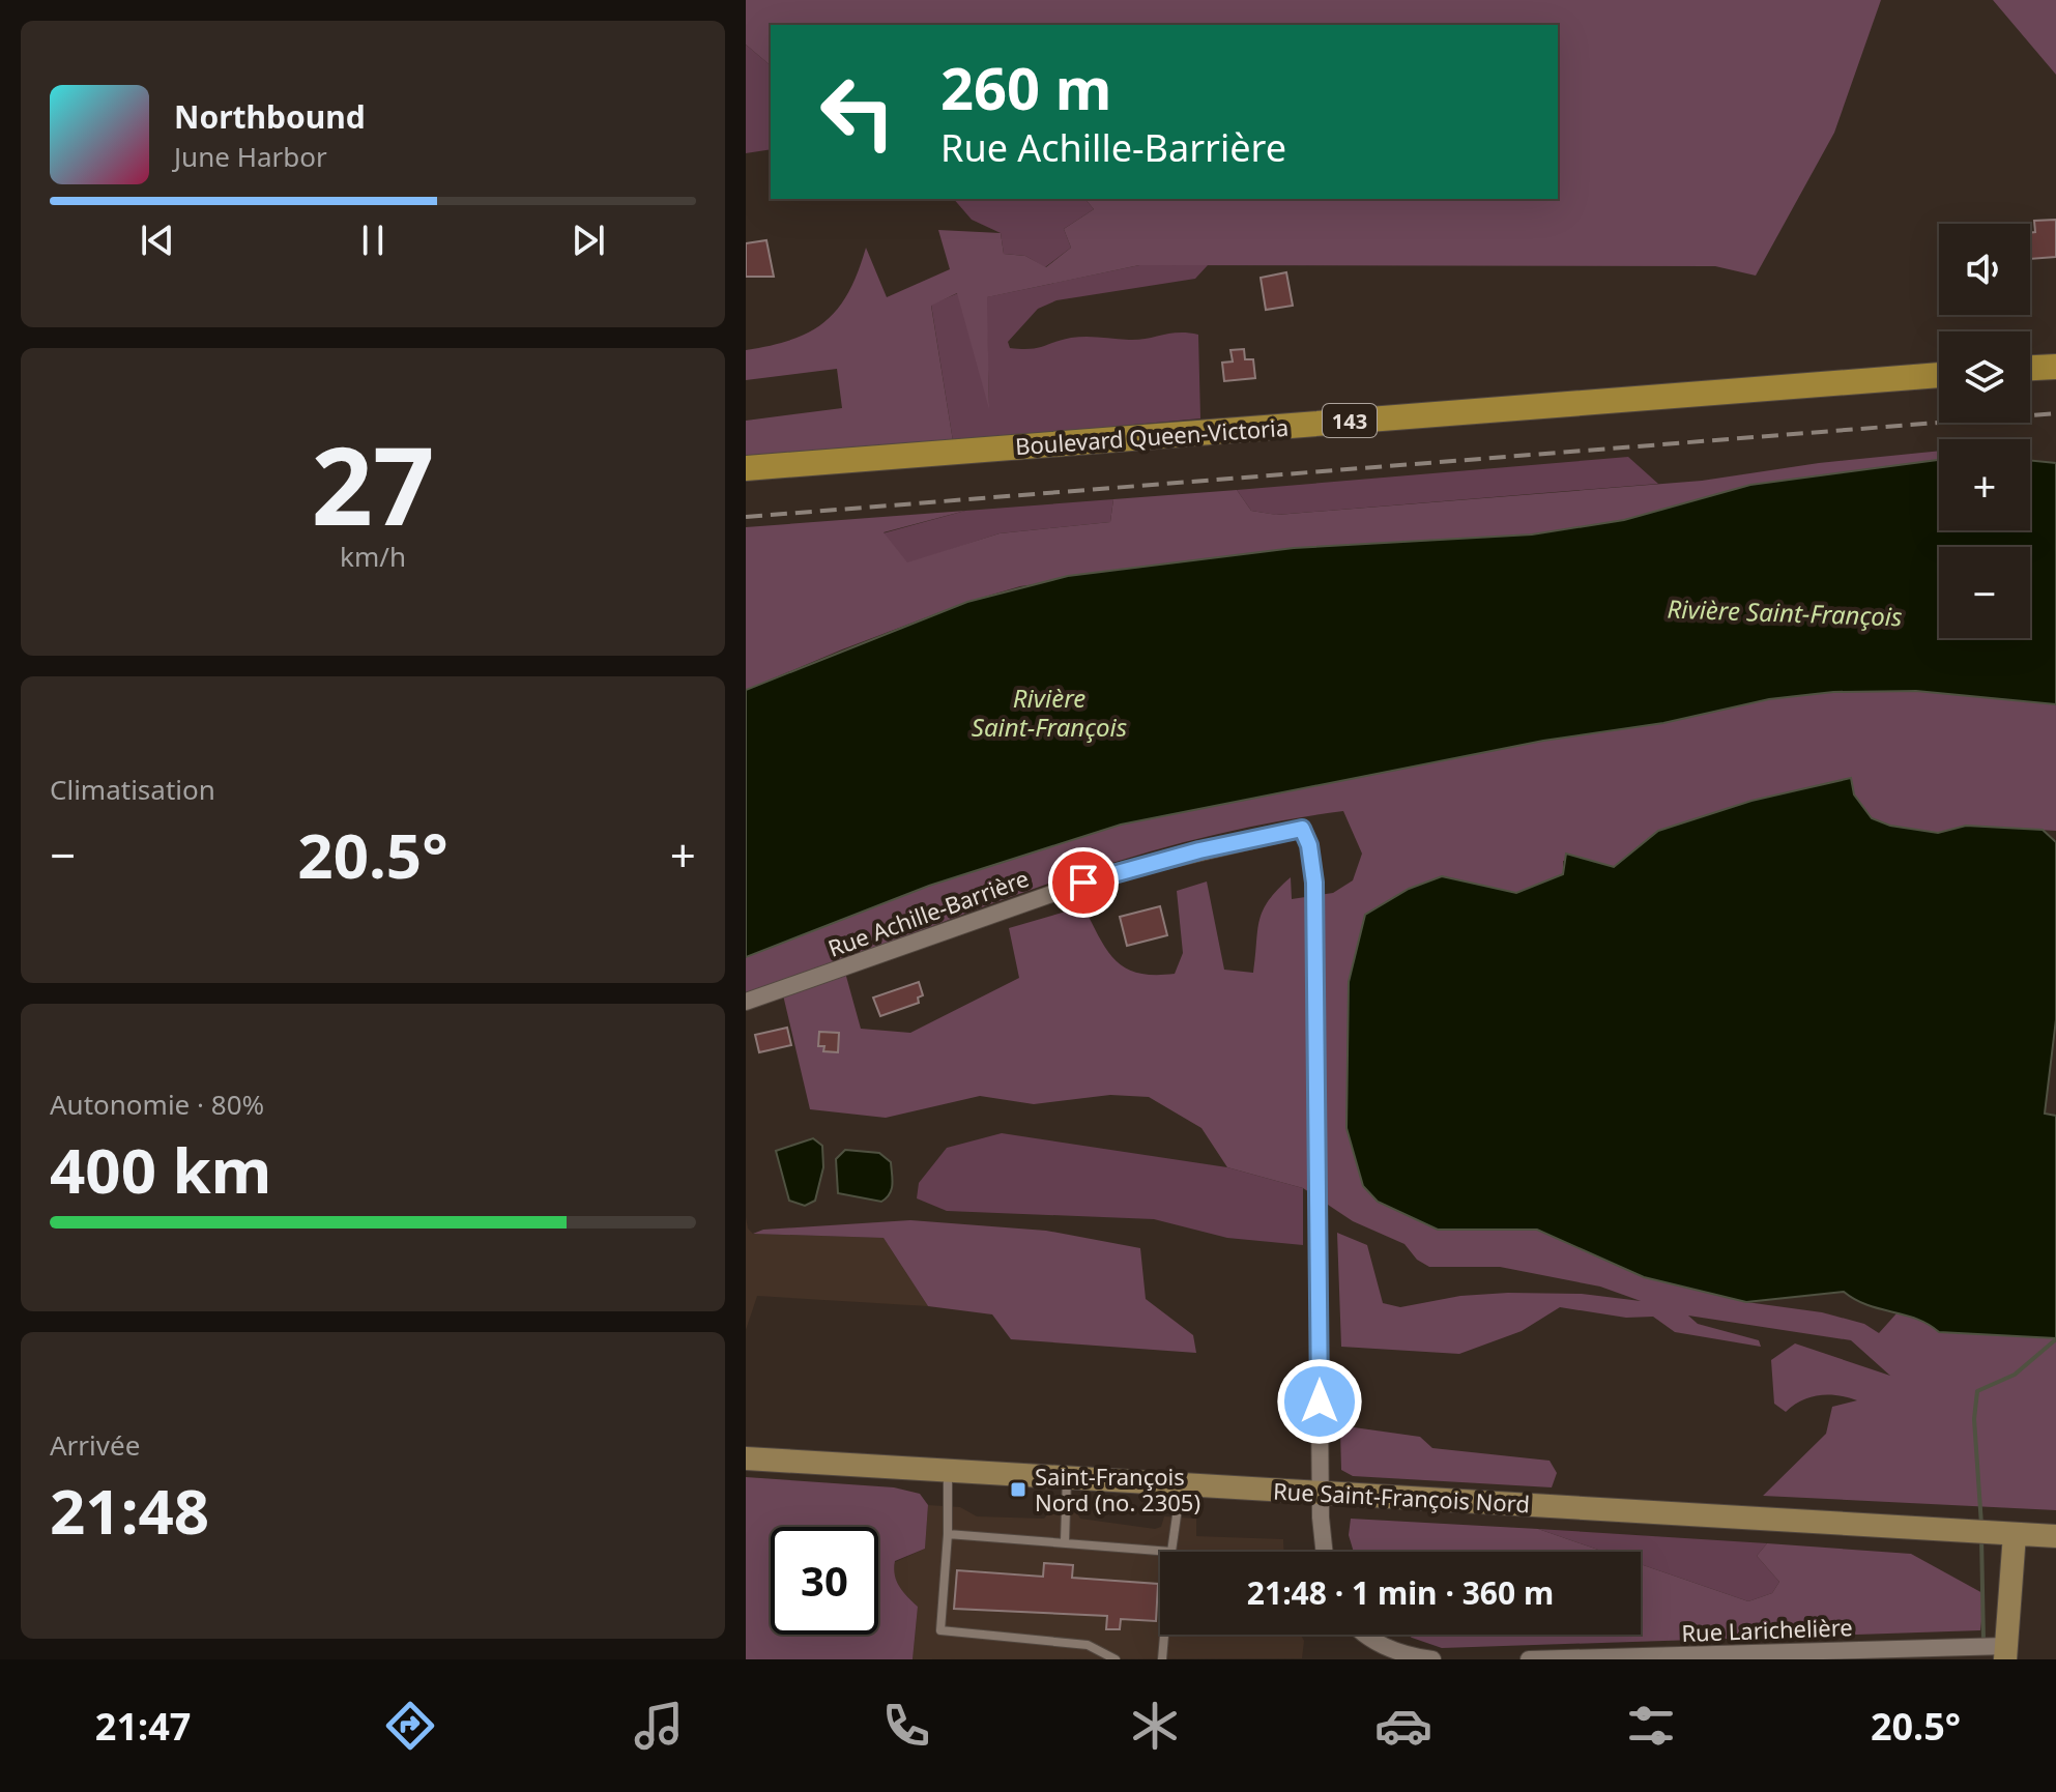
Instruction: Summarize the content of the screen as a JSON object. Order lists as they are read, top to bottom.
{
  "streets": {
    "main road": ["143", "Boulevard Queen-Victoria"],
    "street": ["Rue Achille-Barrière", "Rue Saint-François Nord", "Rue Larichelière"]
  },
  "crossings": [
    ["Rue Achille-Barrière", "Rue Saint-François Nord"]
  ],
  "water": ["Rivière Saint-François"],
  "places": {
    "transit": ["Saint-François Nord (no. 2305)"]
  },
  "page": {
    "turn": ["260 m", "Rue Achille-Barrière"],
    "song": ["Northbound", "June Harbor"],
    "map_buttons": ["+", "−"],
    "tile": [
      ["27", "km/h"],
      "Climatisation",
      ["Autonomie · 80%", "400 km"],
      ["Arrivée", "21:48"]
    ],
    "heat": ["−", "20.5°", "+"],
    "limit": "30",
    "trip": "21:48 · 1 min · 360 m",
    "tabs": ["21:47", "20.5°"]
  }
}
